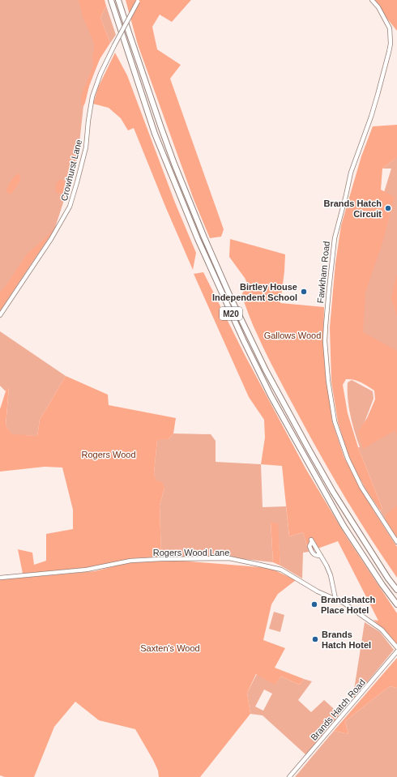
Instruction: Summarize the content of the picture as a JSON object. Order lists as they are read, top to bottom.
{
  "streets": {
    "highway": ["M20"],
    "street": [
      "Crowhurst Lane",
      "Fawkham Road",
      "Rogers Wood Lane",
      "Brands Hatch Road"
    ]
  },
  "parks": ["Gallows Wood", "Rogers Wood", "Saxten's Wood"],
  "places": [
    "Brands Hatch Circuit",
    "Birtley House Independent School",
    "Brandshatch Place Hotel",
    "Brands Hatch Hotel"
  ]
}
